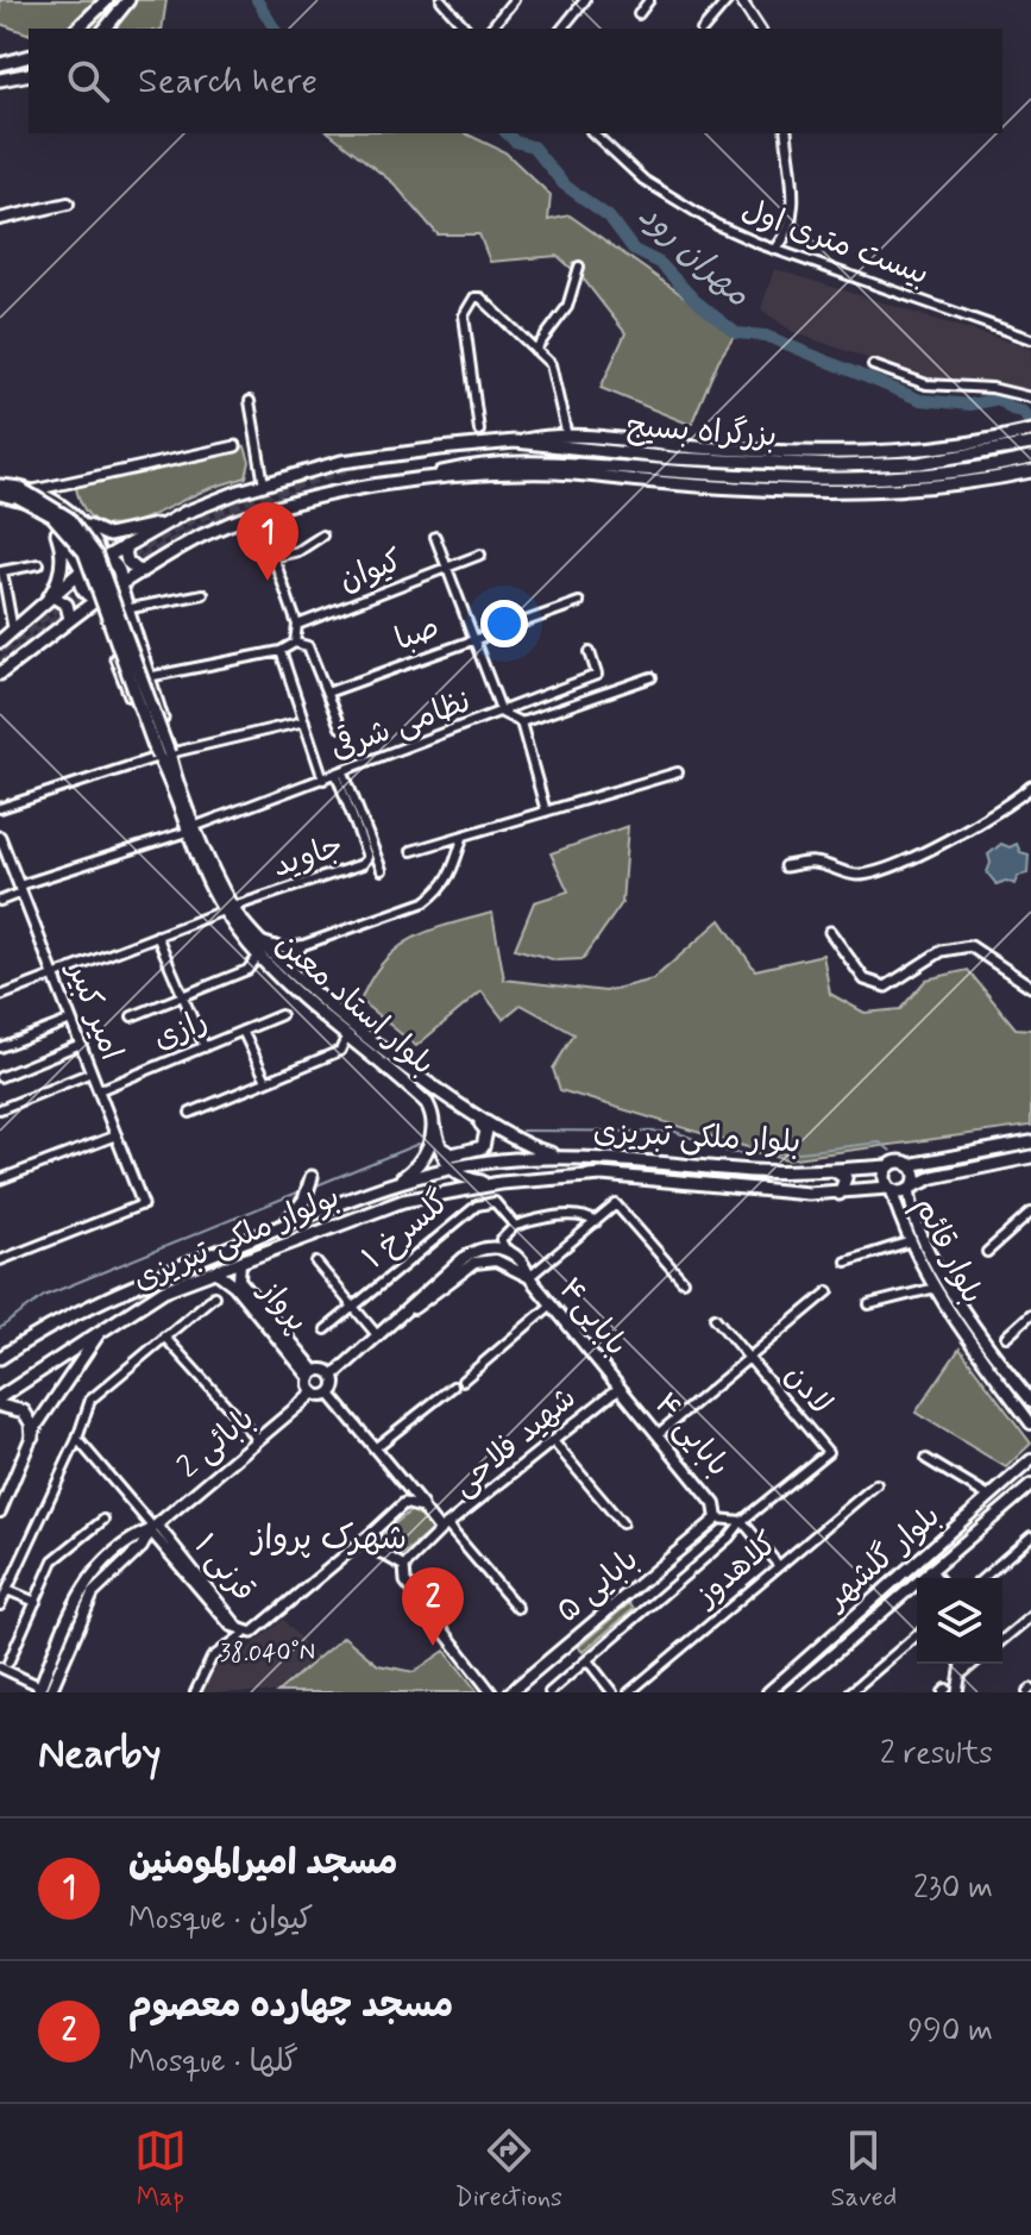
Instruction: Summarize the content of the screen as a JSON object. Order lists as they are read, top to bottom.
{
  "streets": {
    "main road": [
      "بزرگراه بسیج",
      "بلوار استاد معین",
      "بلوار ملکى تبریزى",
      "بولوار ملکی تبریزی",
      "بلوار قائم",
      "پرواز",
      "بابایی۴",
      "بابایی ۴",
      "بابائی 2",
      "بلوار گلشهر",
      "۵ بابایی"
    ],
    "street": [
      "بیست متری اول",
      "کیوان",
      "صبا",
      "نظامی شرقی",
      "جاوید",
      "امیر کبیر",
      "رازی",
      "گلسرخ ۱",
      "لادن",
      "شهید فلاحی",
      "قرنی ۱",
      "کلاهدوز"
    ]
  },
  "crossings": [
    ["نظامی شرقی", "جاوید"],
    ["نظامی شرقی", "بلوار استاد معین"],
    ["نظامی شرقی", "امیر کبیر"],
    ["جاوید", "بلوار استاد معین"],
    ["بلوار استاد معین", "بلوار ملکى تبریزى"],
    ["بلوار استاد معین", "بولوار ملکی تبریزی"],
    ["امیر کبیر", "رازی"],
    ["بلوار ملکى تبریزى", "بولوار ملکی تبریزی"],
    ["بلوار ملکى تبریزى", "بلوار قائم"],
    ["بولوار ملکی تبریزی", "پرواز"],
    ["پرواز", "بابائی 2"],
    ["بابایی۴", "بابایی ۴"],
    ["بابایی۴", "شهید فلاحی"],
    ["بابایی ۴", "شهید فلاحی"],
    ["بابایی ۴", "۵ بابایی"],
    ["بابائی 2", "قرنی ۱"]
  ],
  "districts": ["شهرک پرواز"],
  "water": ["مهران رود"],
  "page": {
    "search": "Search here",
    "pins": ["1", "2"],
    "heading": ["Nearby", "2 results"],
    "list": [
      {
        "mark": "1",
        "name": "مسجد امیرالمومنین",
        "note": "Mosque · کیوان",
        "value": "230 m"
      },
      {
        "mark": "2",
        "name": "مسجد چهارده معصوم",
        "note": "Mosque · گلها",
        "value": "990 m"
      }
    ],
    "nav": ["Map", "Directions", "Saved"]
  },
  "coordinates": ["38.040°N"]
}
